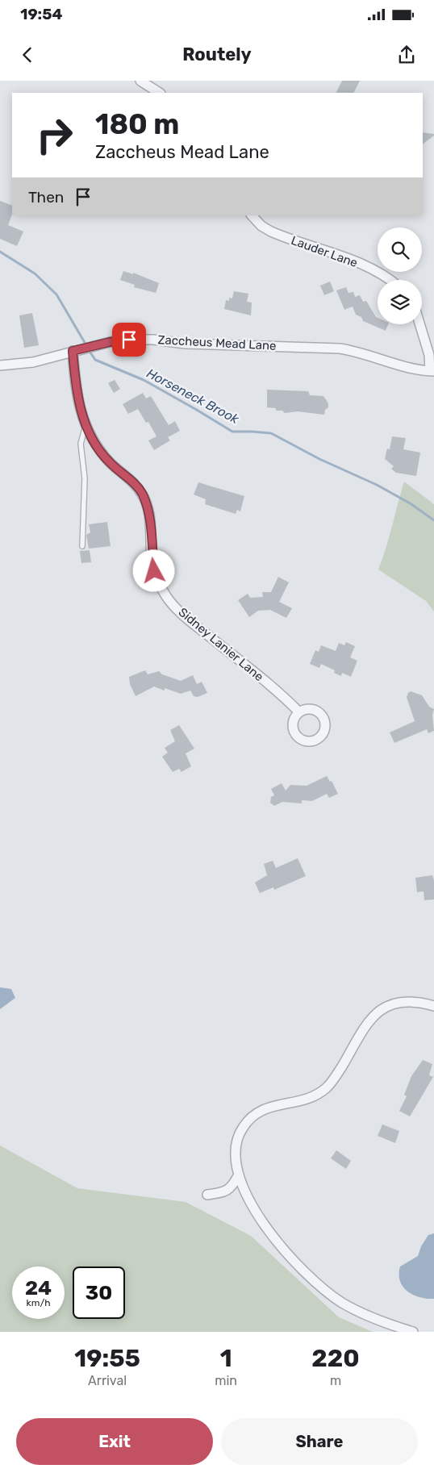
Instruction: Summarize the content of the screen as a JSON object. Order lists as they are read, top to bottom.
{
  "streets": {
    "street": ["Lauder Lane", "Zaccheus Mead Lane", "Sidney Lanier Lane"]
  },
  "crossings": [
    ["Zaccheus Mead Lane", "Sidney Lanier Lane"]
  ],
  "water": ["Horseneck Brook"],
  "page": {
    "status": "19:54",
    "header": "Routely",
    "turn": ["180 m", "Zaccheus Mead Lane"],
    "then": "Then",
    "speed": "24 km/h",
    "limit": "30",
    "eta": [
      "19:55",
      "Arrival",
      "1",
      "min",
      "220",
      "m"
    ],
    "buttons": ["Exit", "Share"]
  }
}
